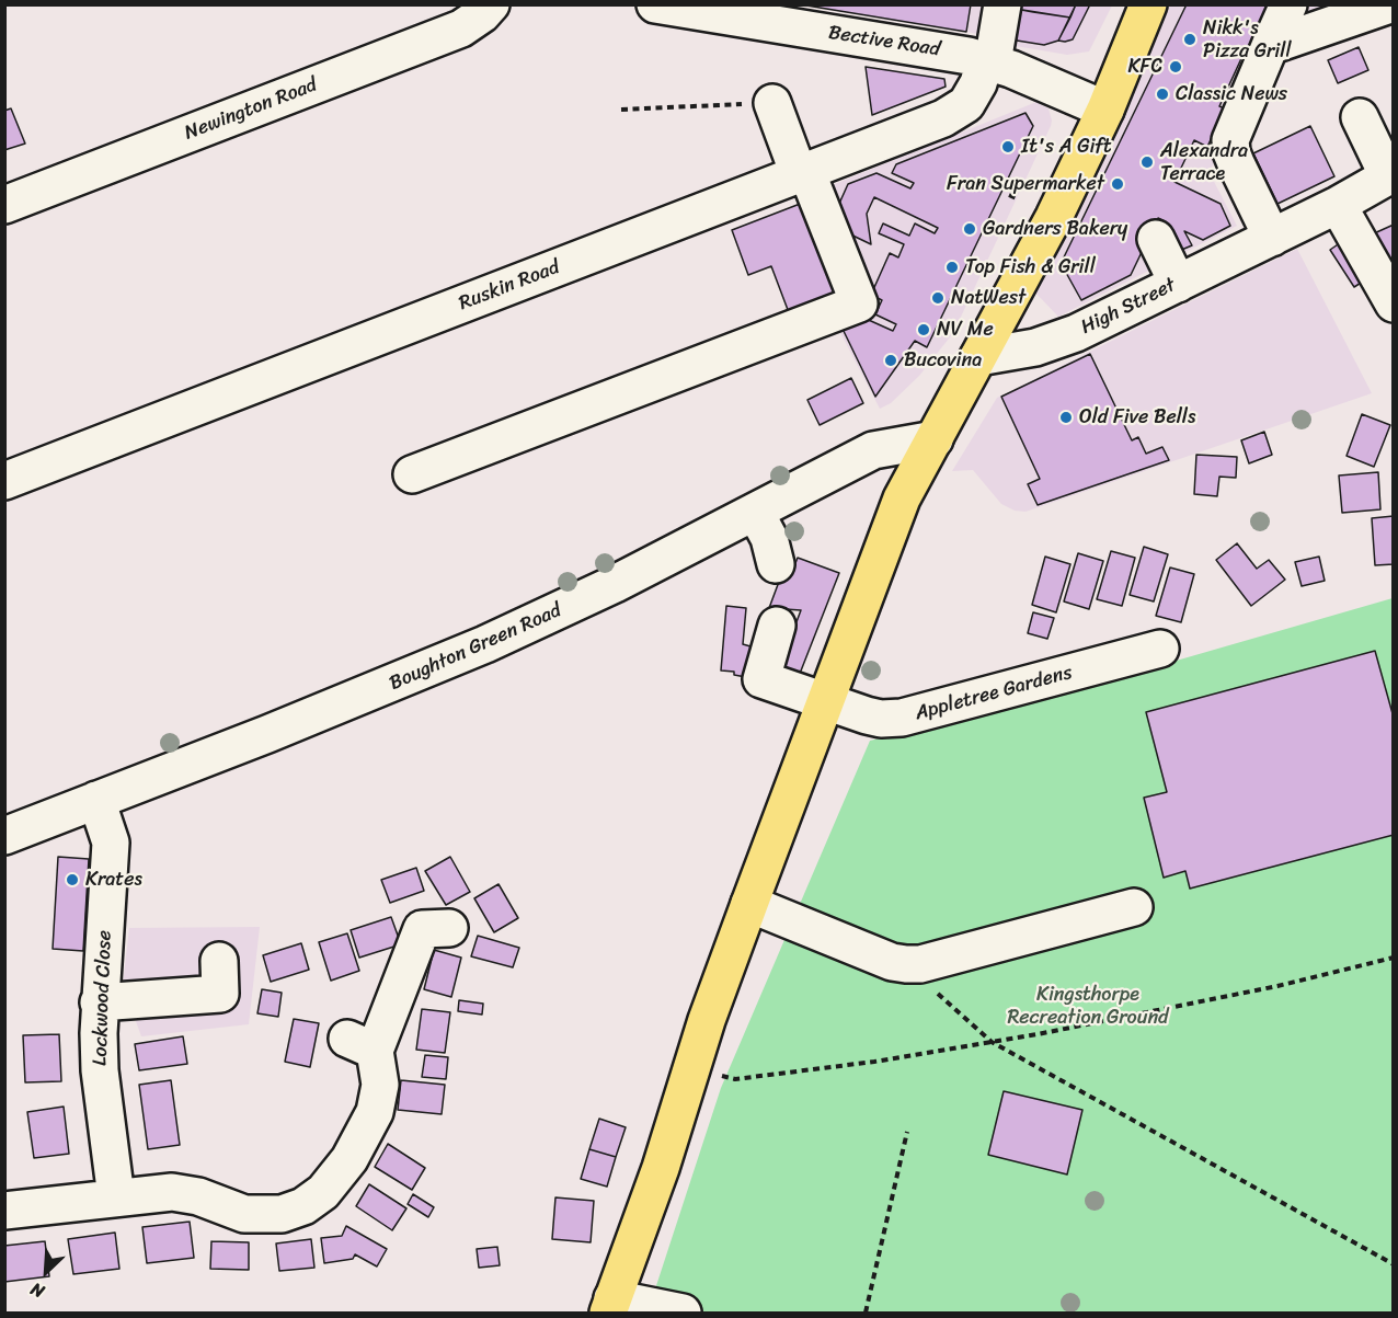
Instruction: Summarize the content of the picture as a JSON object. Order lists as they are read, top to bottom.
{
  "streets": {
    "street": [
      "Bective Road",
      "Newington Road",
      "Ruskin Road",
      "High Street",
      "Boughton Green Road",
      "Appletree Gardens",
      "Lockwood Close"
    ]
  },
  "crossings": [
    ["Bective Road", "Ruskin Road"],
    ["Boughton Green Road", "Lockwood Close"]
  ],
  "parks": ["Kingsthorpe Recreation Ground"],
  "places": [
    "Nikk's Pizza Grill",
    "KFC",
    "Classic News",
    "It's A Gift",
    "Alexandra Terrace",
    "Fran Supermarket",
    "Gardners Bakery",
    "Top Fish & Grill",
    "NatWest",
    "NV Me",
    "Bucovina",
    "Old Five Bells",
    "Krates"
  ],
  "north": "bottom left"
}
